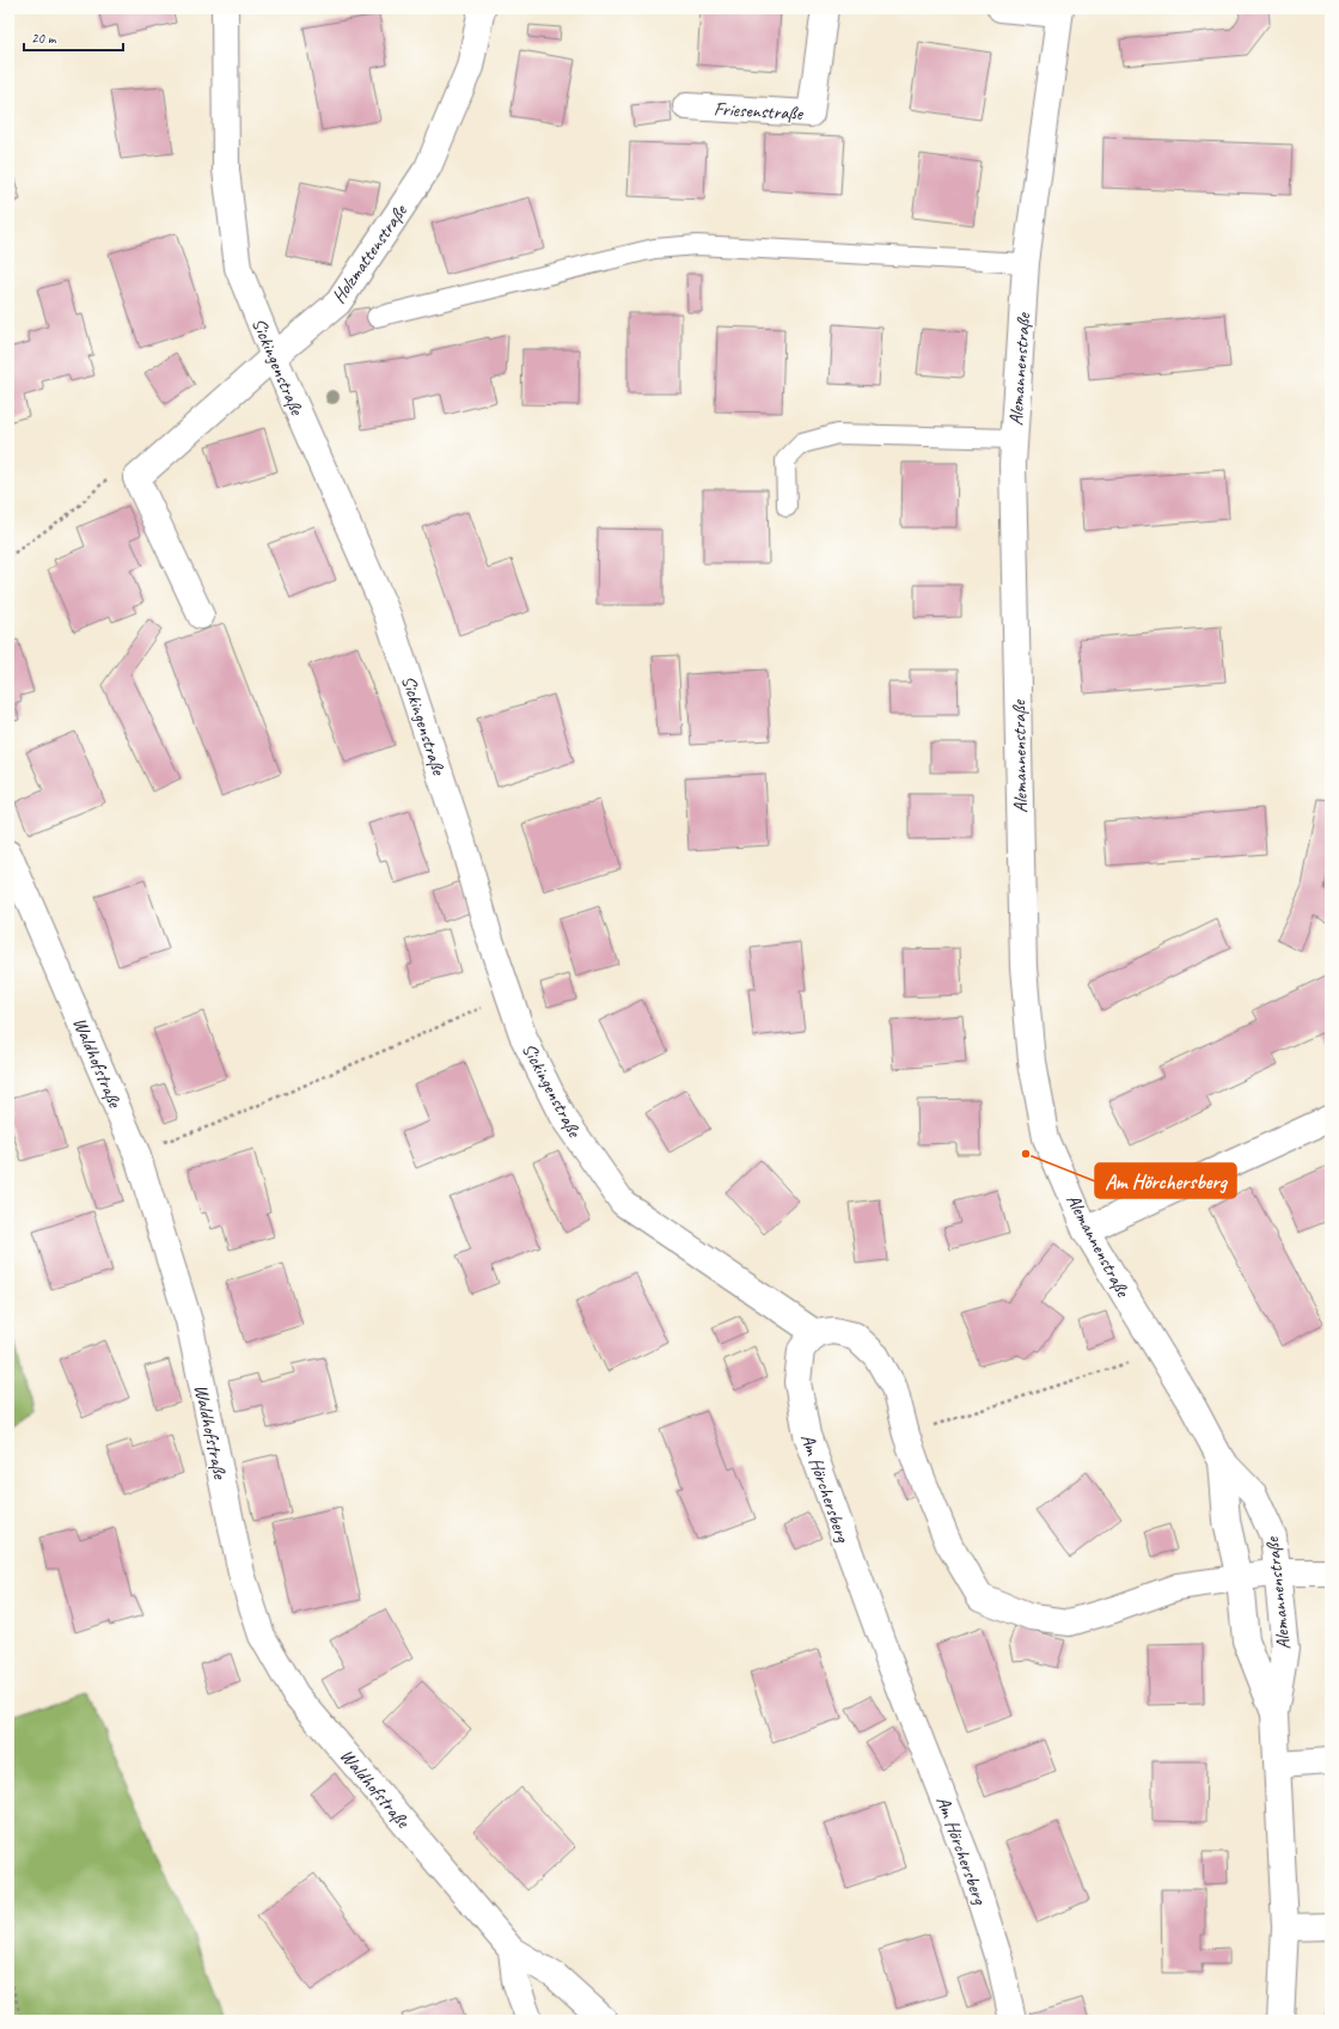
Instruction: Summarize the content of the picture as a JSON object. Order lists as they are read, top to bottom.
{
  "streets": {
    "street": [
      "Friesenstraße",
      "Holzmattenstraße",
      "Sickingenstraße",
      "Alemannenstraße",
      "Waldhofstraße",
      "Am Hörchersberg"
    ]
  },
  "crossings": [
    ["Holzmattenstraße", "Sickingenstraße"],
    ["Sickingenstraße", "Am Hörchersberg"]
  ],
  "places": ["Am Hörchersberg"],
  "scale_bar": "20 m"
}
